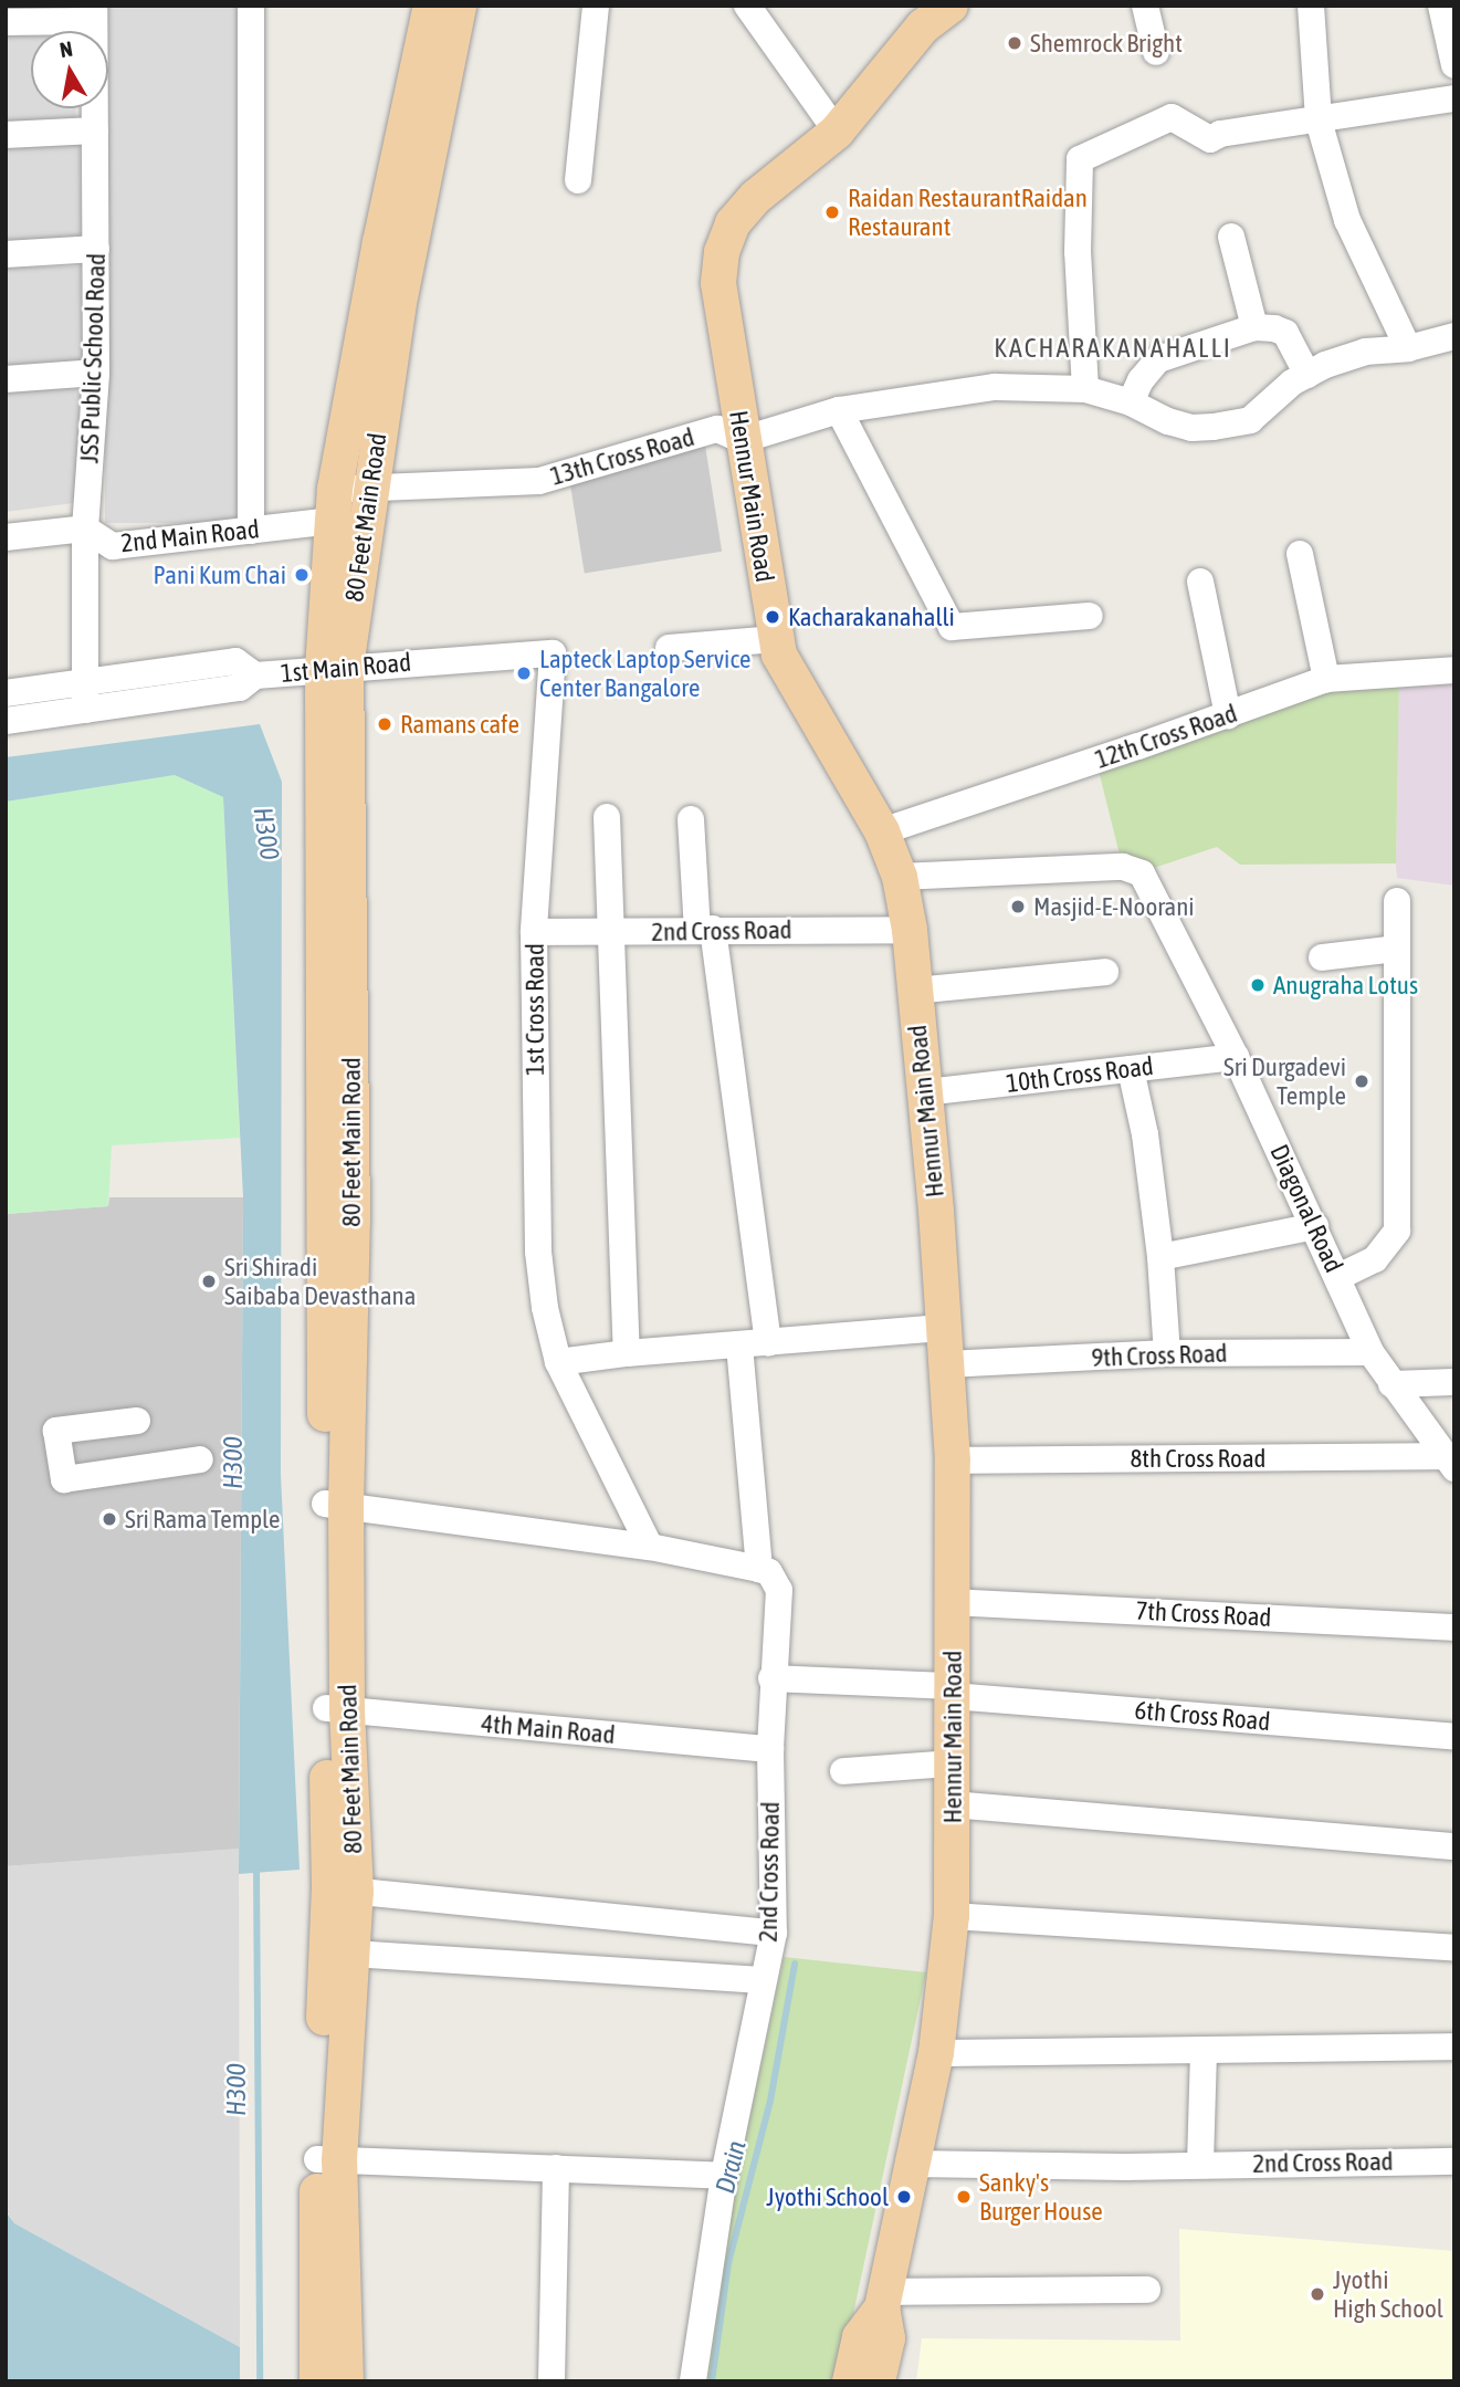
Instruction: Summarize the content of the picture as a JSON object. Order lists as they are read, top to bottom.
{
  "streets": {
    "main road": ["Hennur Main Road", "80 Feet Main Road"],
    "street": [
      "JSS Public School Road",
      "13th Cross Road",
      "2nd Main Road",
      "1st Main Road",
      "12th Cross Road",
      "2nd Cross Road",
      "1st Cross Road",
      "10th Cross Road",
      "Diagonal Road",
      "9th Cross Road",
      "8th Cross Road",
      "7th Cross Road",
      "6th Cross Road",
      "4th Main Road"
    ]
  },
  "crossings": [
    ["JSS Public School Road", "2nd Main Road"],
    ["JSS Public School Road", "1st Main Road"],
    ["13th Cross Road", "Hennur Main Road"],
    ["13th Cross Road", "80 Feet Main Road"],
    ["13th Cross Road", "2nd Main Road"],
    ["Hennur Main Road", "12th Cross Road"],
    ["Hennur Main Road", "2nd Cross Road"],
    ["Hennur Main Road", "10th Cross Road"],
    ["Hennur Main Road", "Diagonal Road"],
    ["Hennur Main Road", "9th Cross Road"],
    ["Hennur Main Road", "8th Cross Road"],
    ["Hennur Main Road", "7th Cross Road"],
    ["Hennur Main Road", "6th Cross Road"],
    ["80 Feet Main Road", "2nd Main Road"],
    ["80 Feet Main Road", "1st Main Road"],
    ["80 Feet Main Road", "4th Main Road"],
    ["1st Main Road", "1st Cross Road"],
    ["2nd Cross Road", "1st Cross Road"],
    ["2nd Cross Road", "6th Cross Road"],
    ["2nd Cross Road", "4th Main Road"],
    ["10th Cross Road", "Diagonal Road"],
    ["Diagonal Road", "9th Cross Road"],
    ["Diagonal Road", "8th Cross Road"]
  ],
  "districts": ["KACHARAKANAHALLI"],
  "water": ["H300", "Drain"],
  "places": [
    "Shemrock Bright",
    "Raidan RestaurantRaidan Restaurant",
    "Pani Kum Chai",
    "Kacharakanahalli",
    "Lapteck Laptop Service Center Bangalore",
    "Ramans cafe",
    "Masjid-E-Noorani",
    "Anugraha Lotus",
    "Sri Durgadevi Temple",
    "Sri Shiradi Saibaba Devasthana",
    "Sri Rama Temple",
    "Jyothi School",
    "Sanky's Burger House",
    "Jyothi High School"
  ],
  "north": "top"
}
